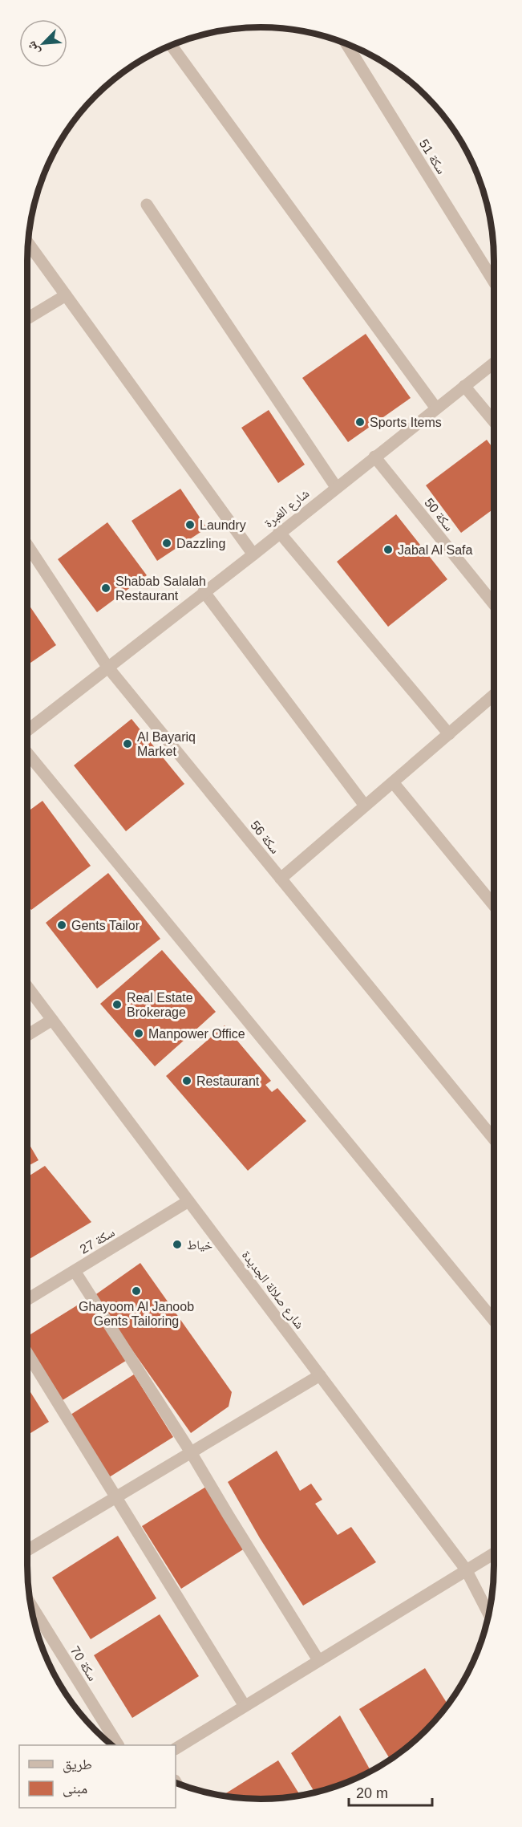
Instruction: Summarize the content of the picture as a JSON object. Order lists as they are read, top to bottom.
{
  "streets": {
    "street": [
      "سكة 51",
      "شارع الغبرة",
      "سكة 50",
      "سكة 56",
      "سكة 27",
      "شارع صلالة الجديدة",
      "سكة 70"
    ]
  },
  "crossings": [
    ["شارع الغبرة", "سكة 50"],
    ["شارع الغبرة", "سكة 56"],
    ["سكة 27", "شارع صلالة الجديدة"]
  ],
  "places": [
    "Sports Items",
    "Laundry",
    "Dazzling",
    "Jabal Al Safa",
    "Shabab Salalah Restaurant",
    "Al Bayariq Market",
    "Gents Tailor",
    "Real Estate Brokerage",
    "Manpower Office",
    "Restaurant",
    "خياط",
    "Ghayoom Al Janoob Gents Tailoring"
  ],
  "legend": ["طريق", "مبنى"],
  "scale_bar": "20 m",
  "north": "bottom left"
}
